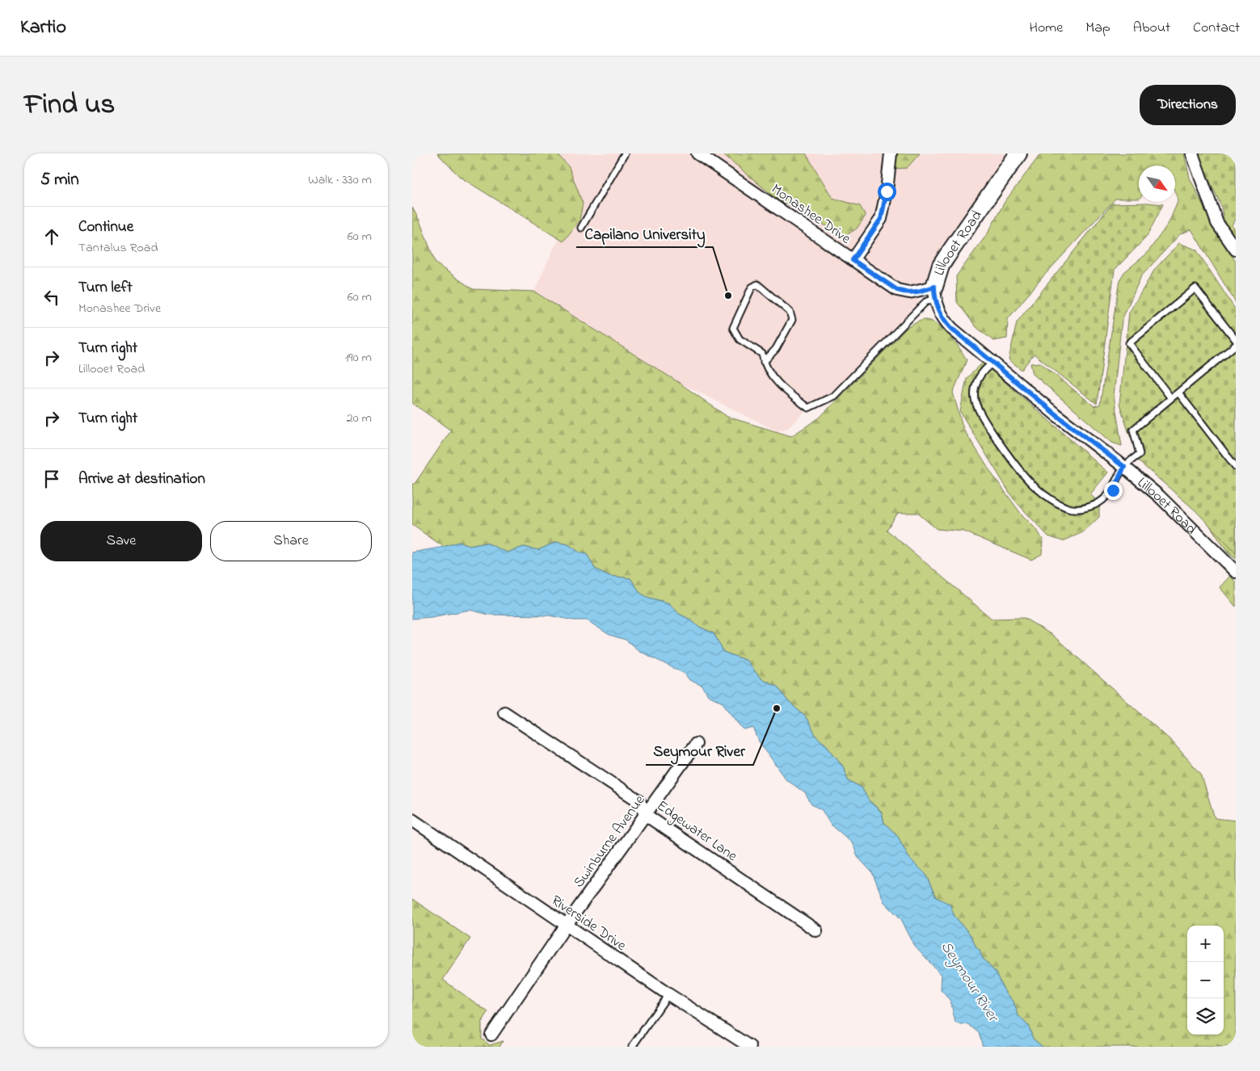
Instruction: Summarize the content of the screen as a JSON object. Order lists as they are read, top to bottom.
{
  "streets": {
    "street": [
      "Monashee Drive",
      "Lillooet Road",
      "Edgewater Lane",
      "Swinburne Avenue",
      "Riverside Drive"
    ]
  },
  "crossings": [
    ["Monashee Drive", "Lillooet Road"],
    ["Edgewater Lane", "Swinburne Avenue"],
    ["Swinburne Avenue", "Riverside Drive"]
  ],
  "water": ["Seymour River"],
  "places": ["Capilano University", "Seymour River"],
  "north": "bottom right",
  "page": {
    "header": "Kartio",
    "nav": [
      "Home",
      "Map",
      "About",
      "Contact"
    ],
    "title": "Find us",
    "buttons": [
      "Directions",
      ["Save", "Share"]
    ],
    "heading": ["5 min", "Walk · 330 m"],
    "list": [
      ["Continue", "Tantalus Road", "60 m"],
      ["Turn left", "Monashee Drive", "60 m"],
      ["Turn right", "Lillooet Road", "190 m"],
      ["Turn right", "20 m"],
      "Arrive at destination"
    ],
    "map_buttons": ["+", "−"]
  }
}
